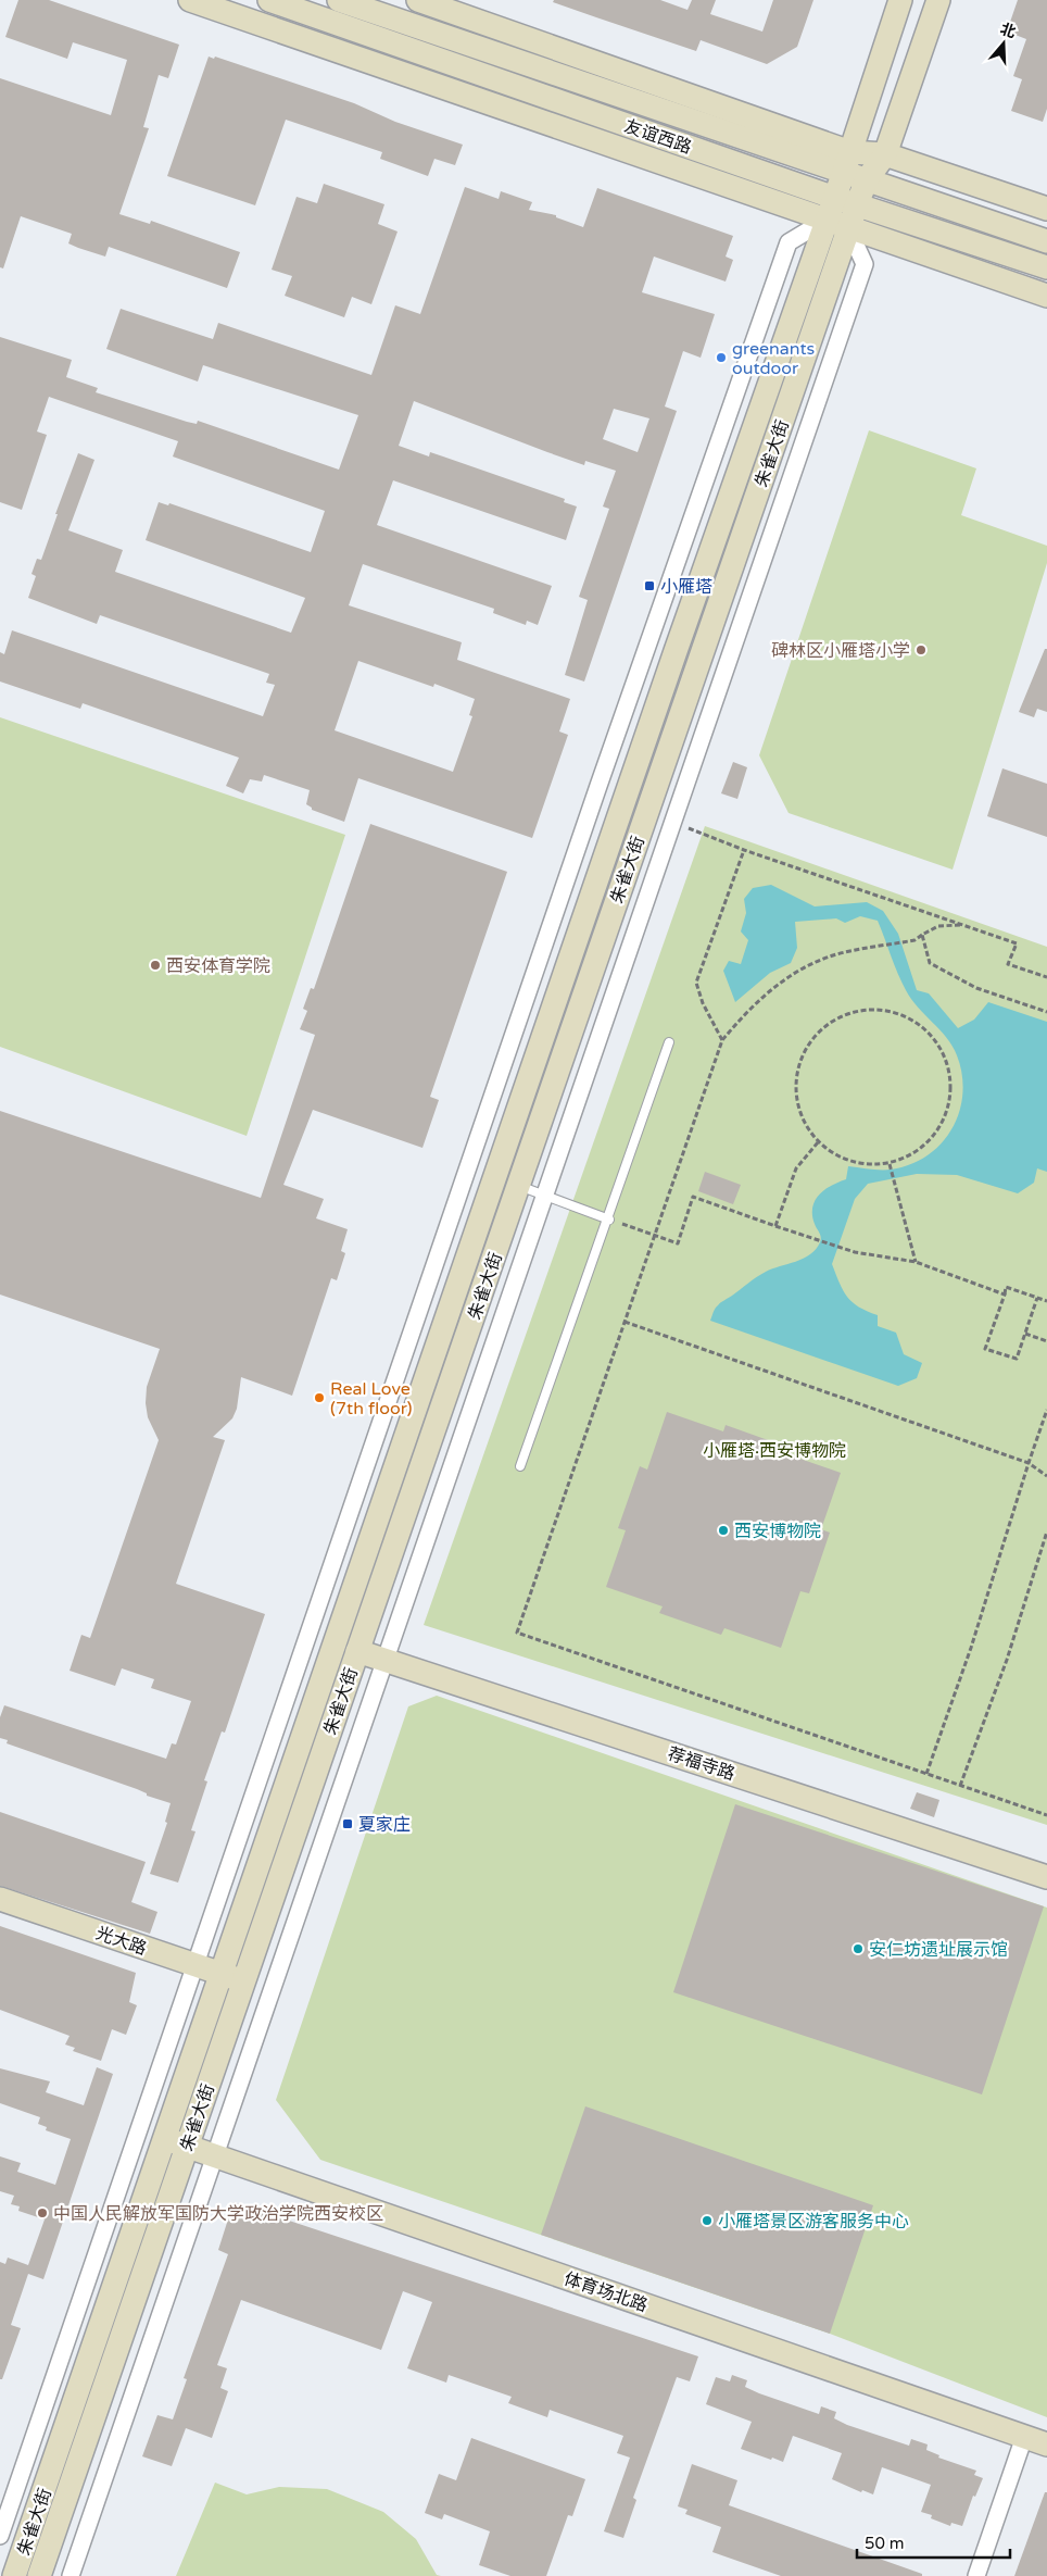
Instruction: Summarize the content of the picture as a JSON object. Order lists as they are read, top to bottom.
{
  "streets": {
    "main road": [
      "友谊西路",
      "朱雀大街",
      "荐福寺路",
      "光大路",
      "体育场北路"
    ]
  },
  "crossings": [
    ["友谊西路", "朱雀大街"],
    ["朱雀大街", "荐福寺路"],
    ["朱雀大街", "光大路"],
    ["朱雀大街", "体育场北路"]
  ],
  "parks": ["小雁塔·西安博物院"],
  "places": {
    "other": [
      "greenants outdoor",
      "碑林区小雁塔小学",
      "西安体育学院",
      "Real Love (7th floor)",
      "西安博物院",
      "安仁坊遗址展示馆",
      "中国人民解放军国防大学政治学院西安校区",
      "小雁塔景区游客服务中心"
    ],
    "transit": ["小雁塔", "夏家庄"]
  },
  "scale_bar": "50 m",
  "north": "top"
}
